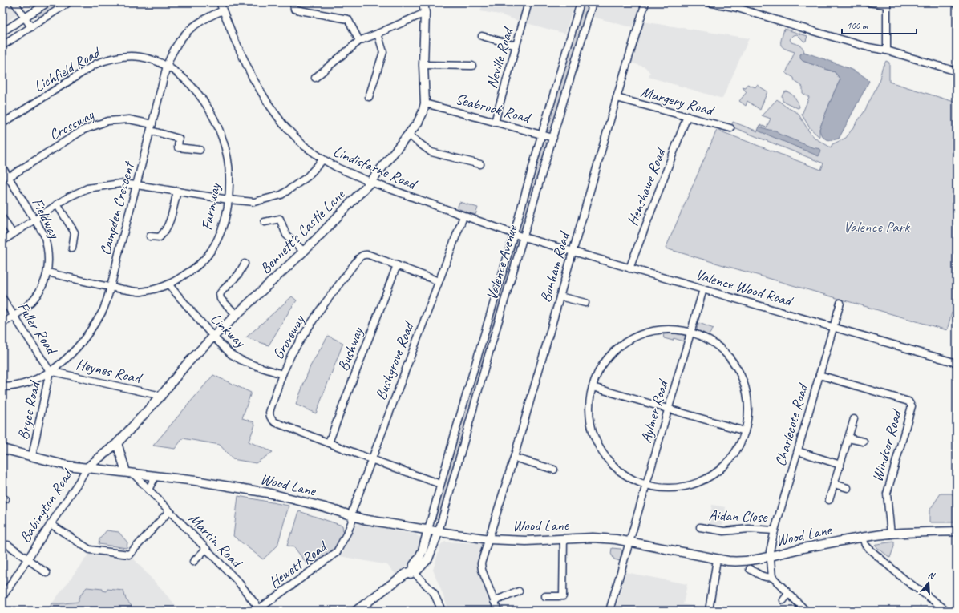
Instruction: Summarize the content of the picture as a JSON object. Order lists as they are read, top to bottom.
{
  "streets": {
    "main road": ["Bennett's Castle Lane", "Wood Lane"],
    "street": [
      "Neville Road",
      "Lichfield Road",
      "Margery Road",
      "Seabrook Road",
      "Crossway",
      "Lindisfarne Road",
      "Henshawe Road",
      "Farmway",
      "Campden Crescent",
      "Fieldway",
      "Valence Avenue",
      "Bonham Road",
      "Valence Wood Road",
      "Fuller Road",
      "Linkway",
      "Groveway",
      "Bushway",
      "Bushgrove Road",
      "Heynes Road",
      "Bryce Road",
      "Aylmer Road",
      "Charlecote Road",
      "Windsor Road",
      "Babington Road",
      "Aidan Close",
      "Martin Road",
      "Hewett Road"
    ]
  },
  "crossings": [
    ["Neville Road", "Seabrook Road"],
    ["Lichfield Road", "Farmway"],
    ["Lichfield Road", "Campden Crescent"],
    ["Margery Road", "Henshawe Road"],
    ["Margery Road", "Bonham Road"],
    ["Seabrook Road", "Bennett's Castle Lane"],
    ["Seabrook Road", "Valence Avenue"],
    ["Crossway", "Campden Crescent"],
    ["Crossway", "Fieldway"],
    ["Lindisfarne Road", "Campden Crescent"],
    ["Lindisfarne Road", "Bennett's Castle Lane"],
    ["Lindisfarne Road", "Valence Avenue"],
    ["Lindisfarne Road", "Valence Wood Road"],
    ["Lindisfarne Road", "Bushgrove Road"],
    ["Henshawe Road", "Valence Wood Road"],
    ["Farmway", "Campden Crescent"],
    ["Farmway", "Fieldway"],
    ["Farmway", "Linkway"],
    ["Campden Crescent", "Fuller Road"],
    ["Campden Crescent", "Heynes Road"],
    ["Campden Crescent", "Bryce Road"],
    ["Fieldway", "Fuller Road"],
    ["Bennett's Castle Lane", "Linkway"],
    ["Bennett's Castle Lane", "Heynes Road"],
    ["Bennett's Castle Lane", "Wood Lane"],
    ["Bennett's Castle Lane", "Babington Road"],
    ["Valence Avenue", "Valence Wood Road"],
    ["Valence Avenue", "Groveway"],
    ["Valence Avenue", "Wood Lane"],
    ["Bonham Road", "Valence Wood Road"],
    ["Bonham Road", "Wood Lane"],
    ["Valence Wood Road", "Aylmer Road"],
    ["Valence Wood Road", "Charlecote Road"],
    ["Fuller Road", "Heynes Road"],
    ["Fuller Road", "Bryce Road"],
    ["Linkway", "Groveway"],
    ["Groveway", "Bushway"],
    ["Groveway", "Bushgrove Road"],
    ["Bushgrove Road", "Wood Lane"],
    ["Bushgrove Road", "Hewett Road"],
    ["Heynes Road", "Bryce Road"],
    ["Bryce Road", "Wood Lane"],
    ["Aylmer Road", "Wood Lane"],
    ["Charlecote Road", "Windsor Road"],
    ["Charlecote Road", "Wood Lane"],
    ["Charlecote Road", "Aidan Close"],
    ["Windsor Road", "Wood Lane"],
    ["Wood Lane", "Babington Road"],
    ["Wood Lane", "Martin Road"],
    ["Wood Lane", "Hewett Road"],
    ["Martin Road", "Hewett Road"]
  ],
  "parks": ["Valence Park"],
  "scale_bar": "100 m",
  "north": "top"
}
